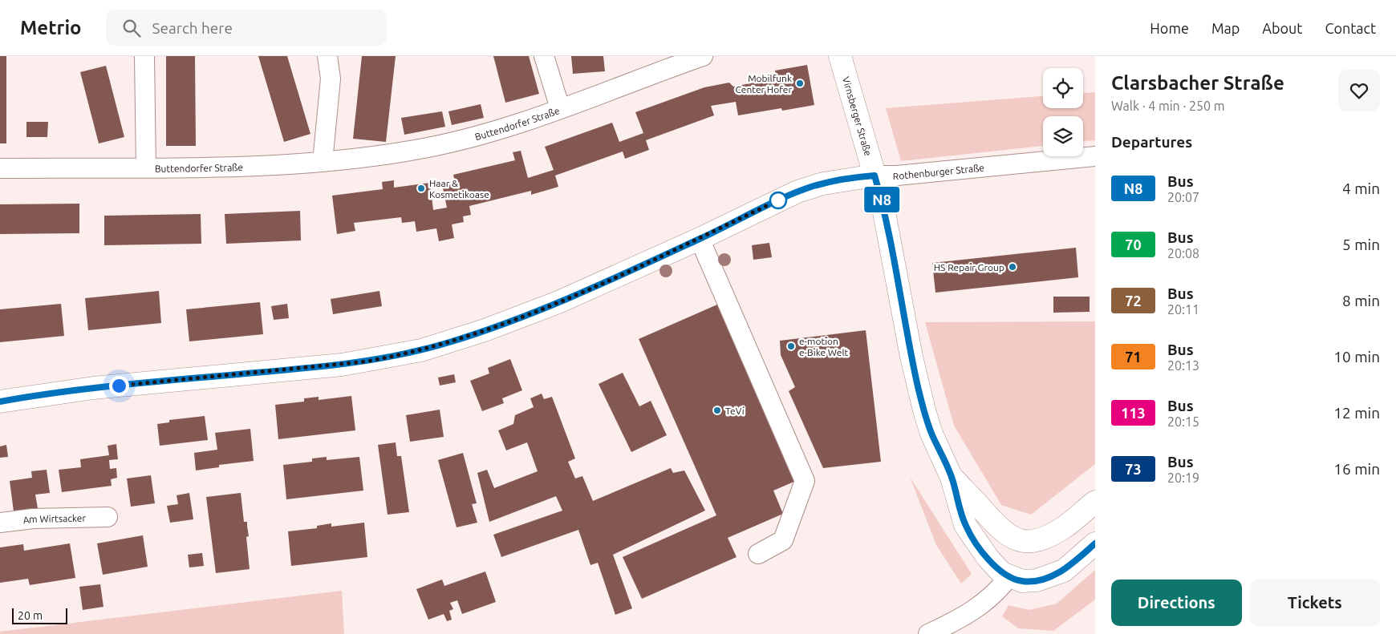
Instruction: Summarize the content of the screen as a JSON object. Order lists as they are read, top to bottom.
{
  "streets": {
    "main road": ["Virnsberger Straße", "Rothenburger Straße"],
    "street": ["Buttendorfer Straße", "Am Wirtsacker"]
  },
  "crossings": [
    ["Virnsberger Straße", "Rothenburger Straße"]
  ],
  "places": [
    "Mobilfunk Center Hofer",
    "Haar & Kosmetikoase",
    "HS Repair Group",
    "e-motion e-Bike Welt",
    "TeVi"
  ],
  "lines": ["bus line N8"],
  "scale_bar": "20 m",
  "page": {
    "header": "Metrio",
    "search": "Search here",
    "nav": [
      "Home",
      "Map",
      "About",
      "Contact"
    ],
    "on_map": "N8",
    "heading": [
      ["Clarsbacher Straße", "Walk · 4 min · 250 m"],
      "Departures"
    ],
    "list": [
      {
        "mark": "N8",
        "name": "Bus",
        "note": "20:07",
        "value": "4 min"
      },
      {
        "mark": "70",
        "name": "Bus",
        "note": "20:08",
        "value": "5 min"
      },
      {
        "mark": "72",
        "name": "Bus",
        "note": "20:11",
        "value": "8 min"
      },
      {
        "mark": "71",
        "name": "Bus",
        "note": "20:13",
        "value": "10 min"
      },
      {
        "mark": "113",
        "name": "Bus",
        "note": "20:15",
        "value": "12 min"
      },
      {
        "mark": "73",
        "name": "Bus",
        "note": "20:19",
        "value": "16 min"
      }
    ],
    "buttons": ["Directions", "Tickets"],
    "scale": "20 m"
  }
}
